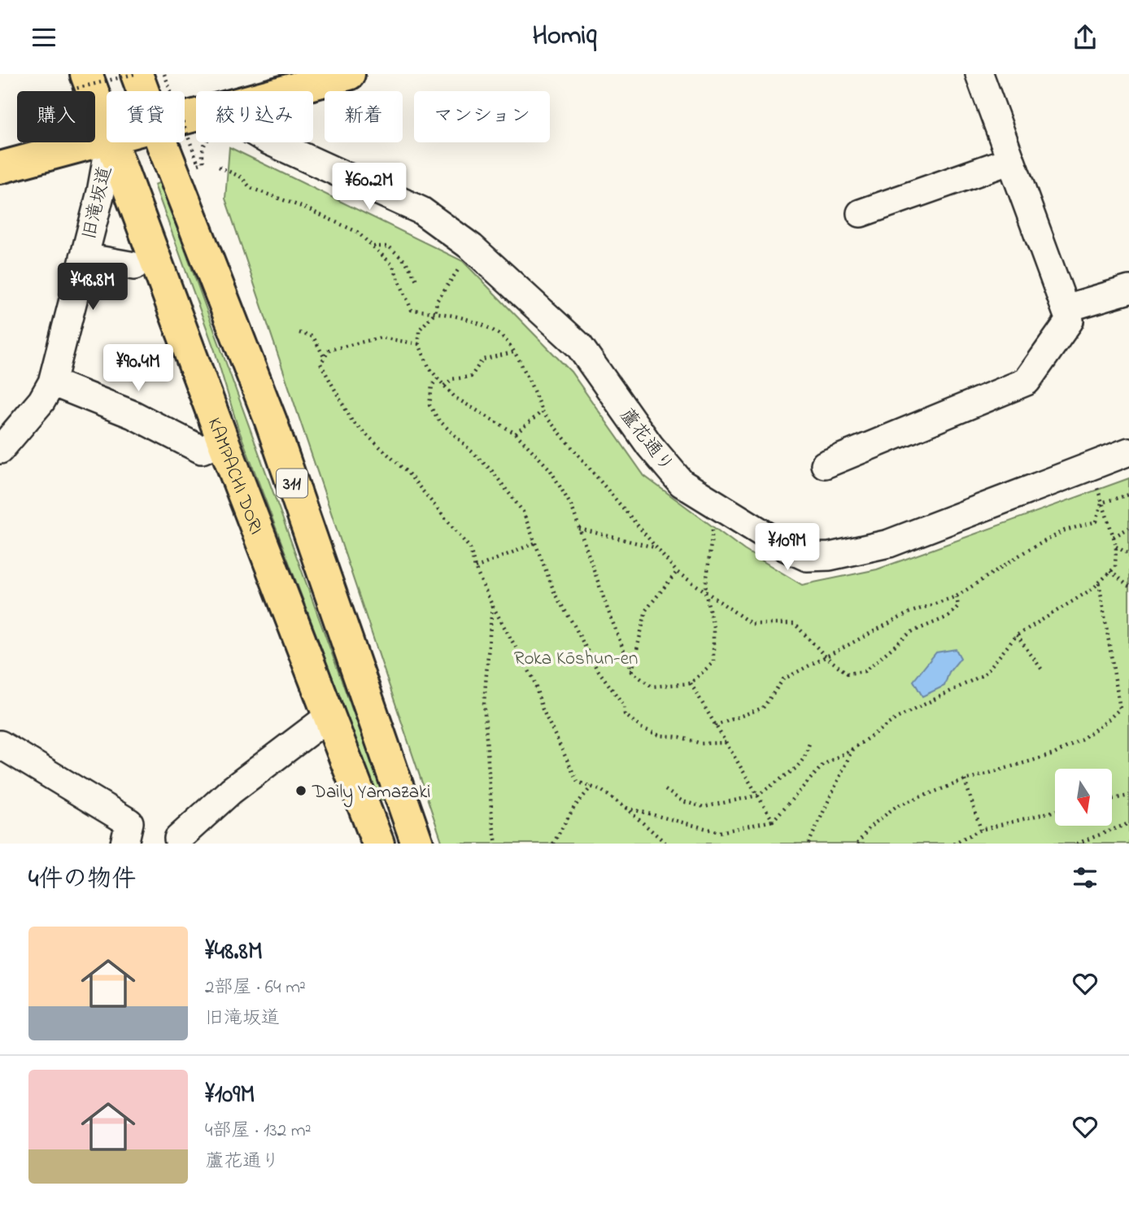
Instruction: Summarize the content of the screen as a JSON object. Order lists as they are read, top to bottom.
{
  "streets": {
    "main road": ["KAMPACHI DORI", "311"],
    "street": ["旧滝坂道", "蘆花通り"]
  },
  "parks": ["Roka Kōshun-en"],
  "places": ["Daily Yamazaki"],
  "north": "bottom",
  "page": {
    "header": "Homiq",
    "chip": [
      "購入",
      "賃貸",
      "絞り込み",
      "新着",
      "マンション"
    ],
    "price": [
      "¥60.2M",
      "¥48.8M",
      "¥90.4M",
      "¥109M"
    ],
    "heading": "4件の物件",
    "list": [
      {
        "name": "¥48.8M",
        "note": "2部屋 · 64 m² · 旧滝坂道"
      },
      {
        "name": "¥109M",
        "note": "4部屋 · 132 m² · 蘆花通り"
      }
    ]
  }
}
